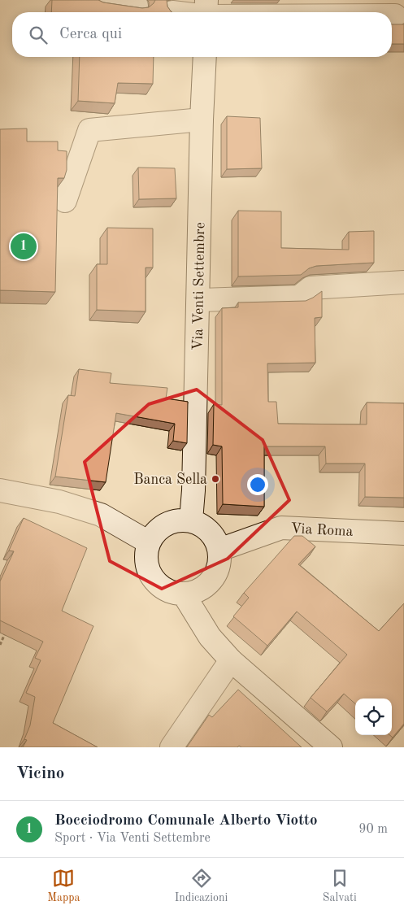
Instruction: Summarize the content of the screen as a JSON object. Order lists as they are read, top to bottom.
{
  "streets": {
    "street": ["Via Venti Settembre", "Via Roma"]
  },
  "crossings": [
    ["Via Venti Settembre", "Via Roma"]
  ],
  "places": ["Banca Sella"],
  "page": {
    "search": "Cerca qui",
    "pins": "1",
    "heading": "Vicino",
    "list": [
      {
        "mark": "1",
        "name": "Bocciodromo Comunale Alberto Viotto",
        "note": "Sport · Via Venti Settembre",
        "value": "90 m"
      }
    ],
    "nav": ["Mappa", "Indicazioni", "Salvati"]
  }
}
